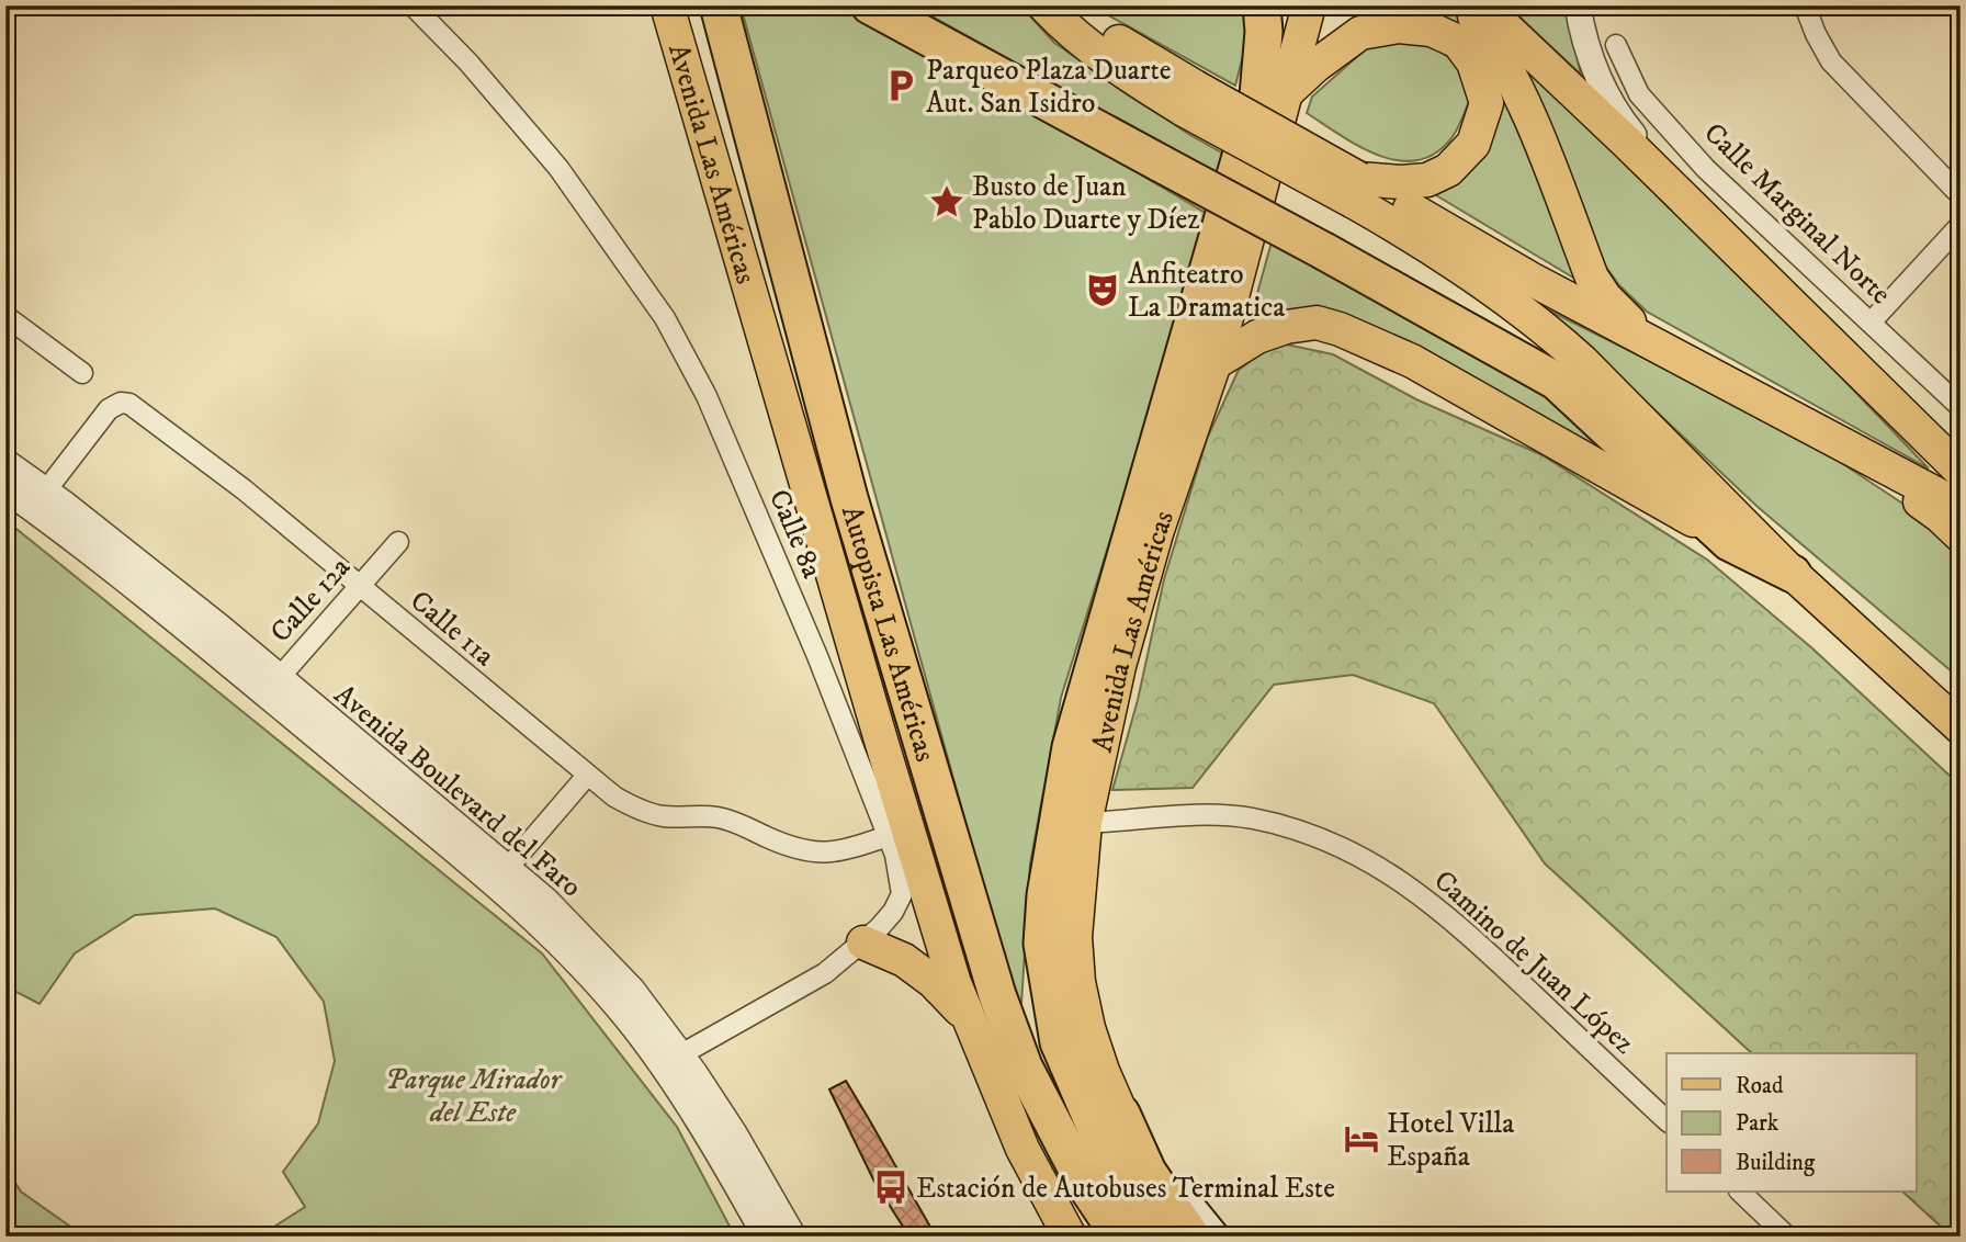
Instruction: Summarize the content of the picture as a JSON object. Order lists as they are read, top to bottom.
{
  "streets": {
    "highway": ["Autopista Las Américas"],
    "main road": ["Avenida Las Américas"],
    "street": [
      "Calle Marginal Norte",
      "Calle 8a",
      "Calle 12a",
      "Calle 11a",
      "Avenida Boulevard del Faro",
      "Camino de Juan López"
    ]
  },
  "crossings": [
    ["Avenida Las Américas", "Calle 8a"],
    ["Avenida Las Américas", "Camino de Juan López"],
    ["Calle 8a", "Calle 11a"],
    ["Calle 12a", "Calle 11a"],
    ["Calle 12a", "Avenida Boulevard del Faro"],
    ["Calle 11a", "Avenida Boulevard del Faro"]
  ],
  "parks": ["Parque Mirador del Este"],
  "places": {
    "parking": ["Parqueo Plaza Duarte Aut. San Isidro"],
    "place": ["Busto de Juan Pablo Duarte y Díez"],
    "theatre": ["Anfiteatro La Dramatica"],
    "hotel": ["Hotel Villa España"],
    "bus stop": ["Estación de Autobuses Terminal Este"]
  },
  "legend": ["Road", "Park", "Building"]
}
